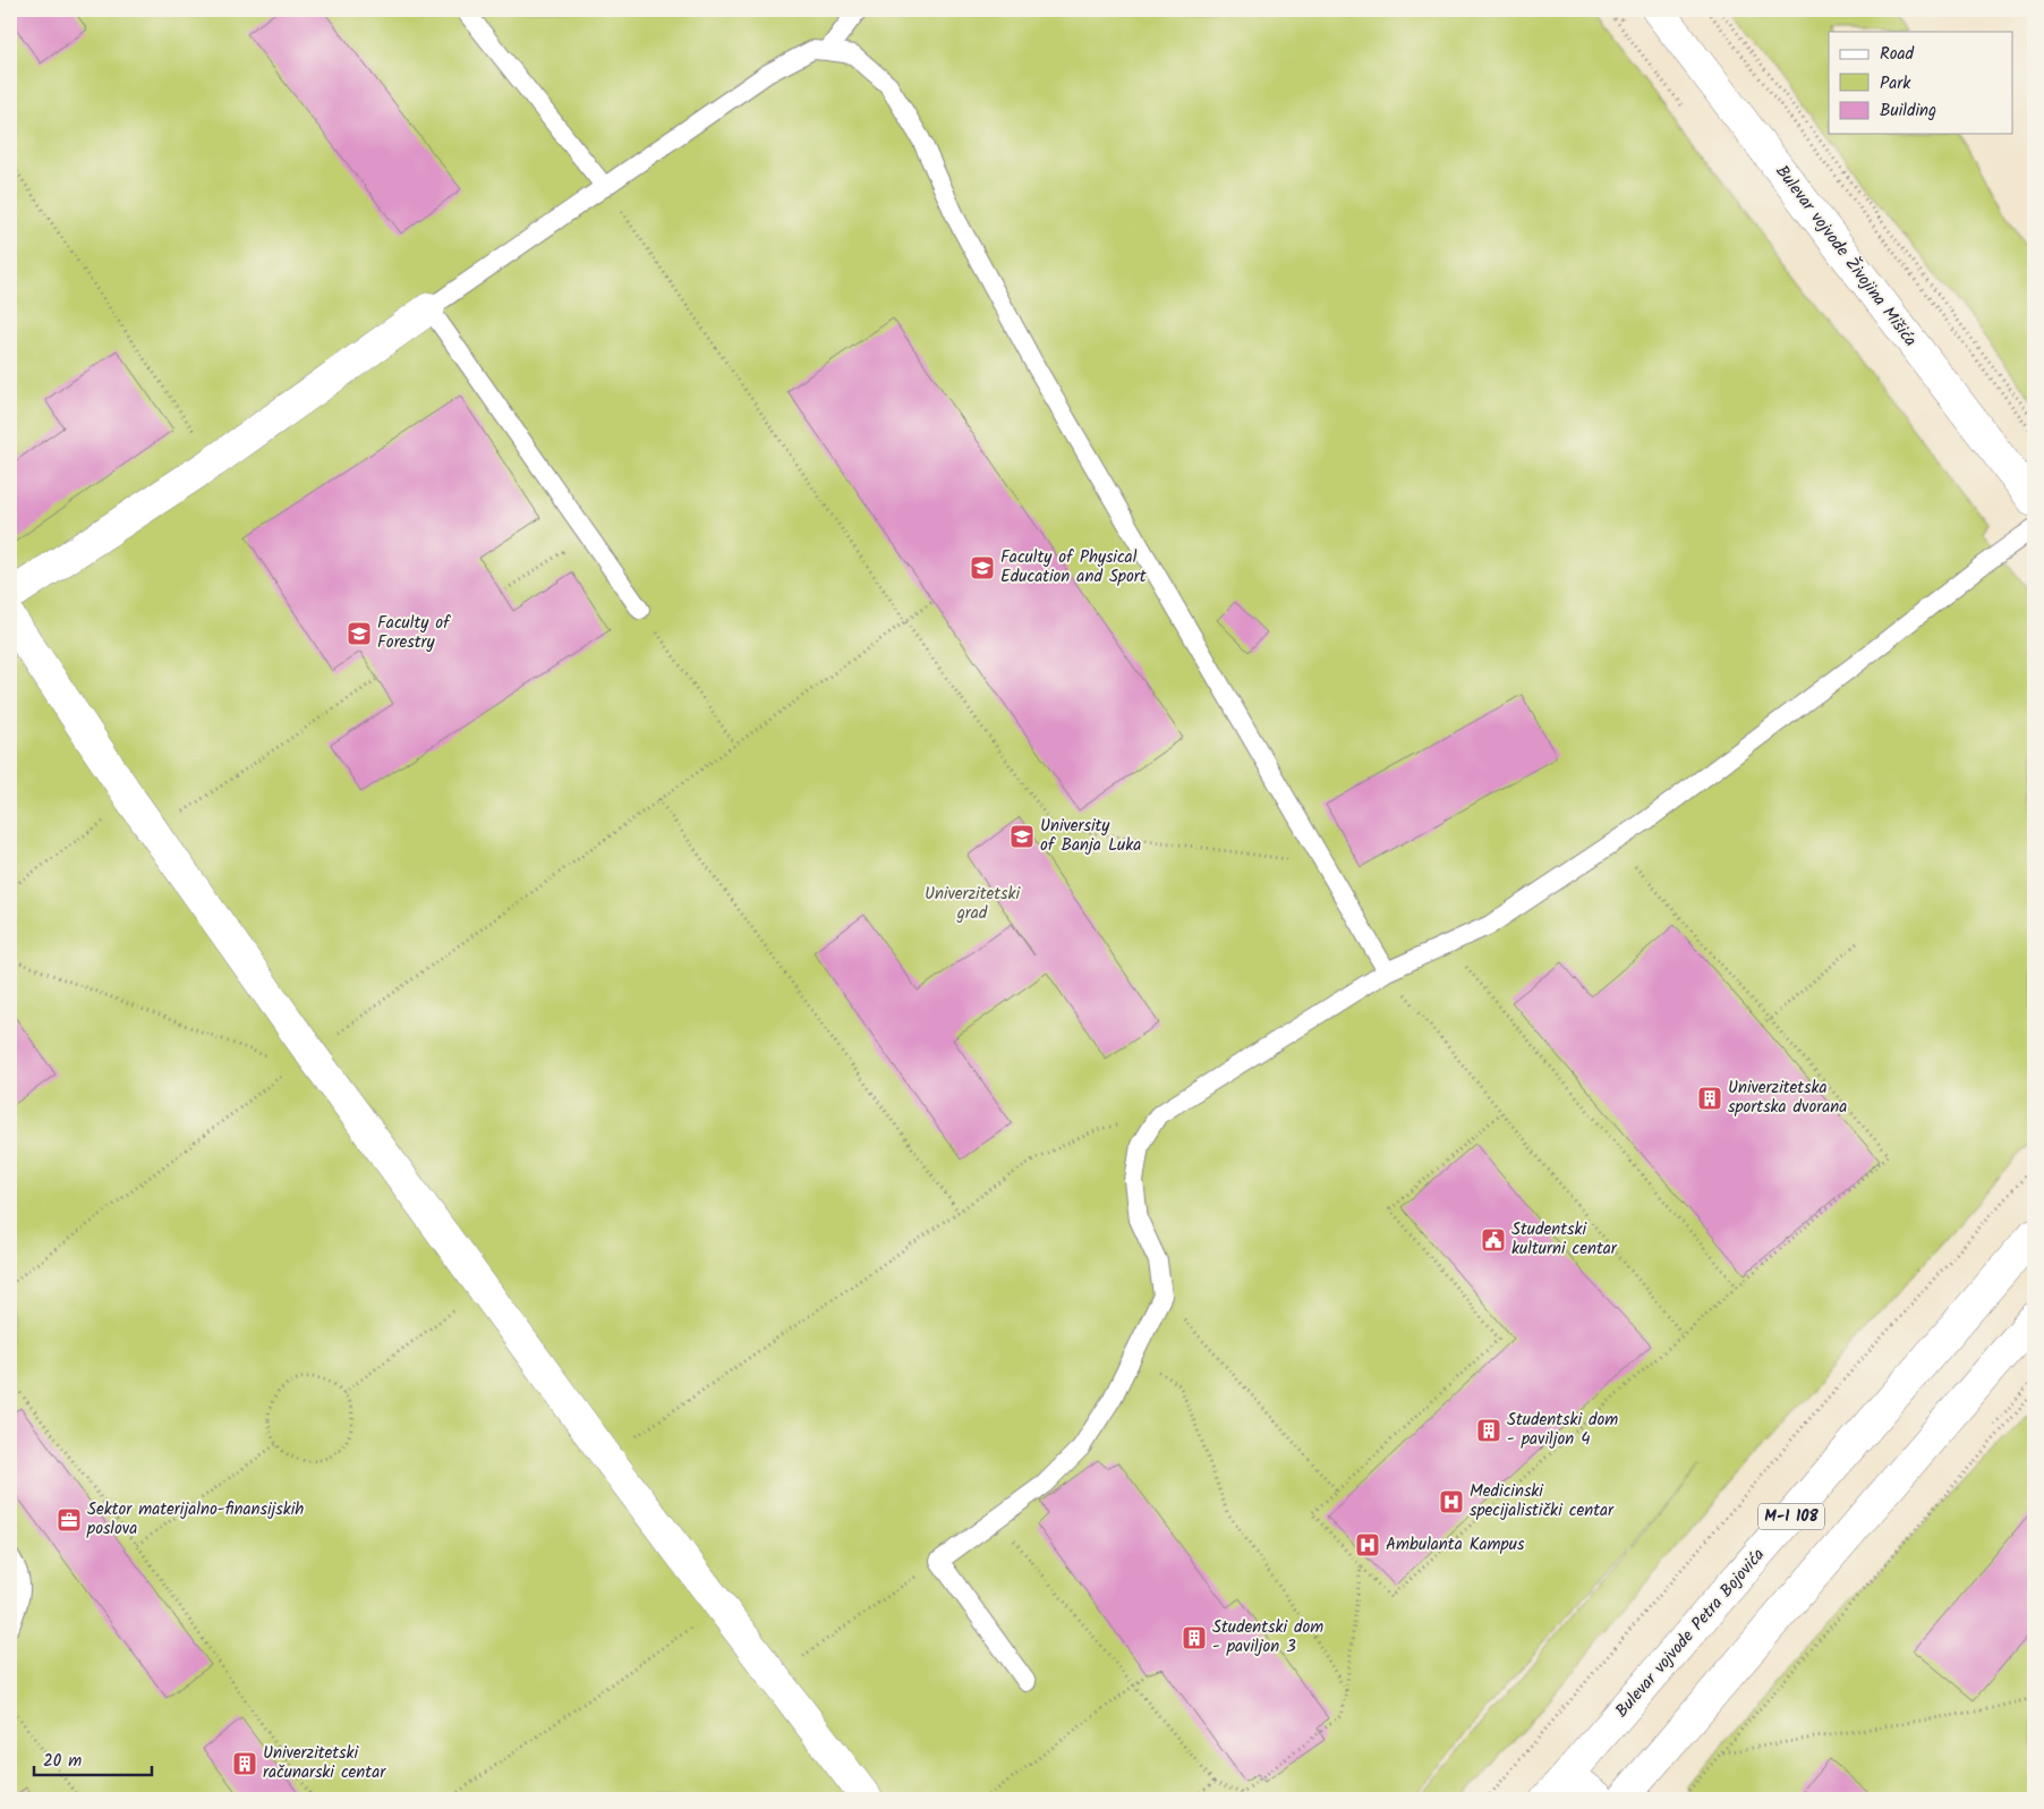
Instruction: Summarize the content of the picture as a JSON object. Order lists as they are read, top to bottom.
{
  "streets": {
    "street": ["Bulevar vojvode Živojina Mišića", "M-I 108", "Bulevar vojvode Petra Bojovića"]
  },
  "parks": ["Univerzitetski grad"],
  "places": {
    "school or university": ["Faculty of Physical Education and Sport", "Faculty of Forestry", "University of Banja Luka"],
    "building": [
      "Univerzitetska sportska dvorana",
      "Studentski dom - paviljon 4",
      "Studentski dom - paviljon 3",
      "Univerzitetski računarski centar"
    ],
    "public building": ["Studentski kulturni centar"],
    "hospital": ["Medicinski specijalistički centar", "Ambulanta Kampus"],
    "office": ["Sektor materijalno-finansijskih poslova"]
  },
  "legend": ["Road", "Park", "Building"],
  "scale_bar": "20 m"
}
